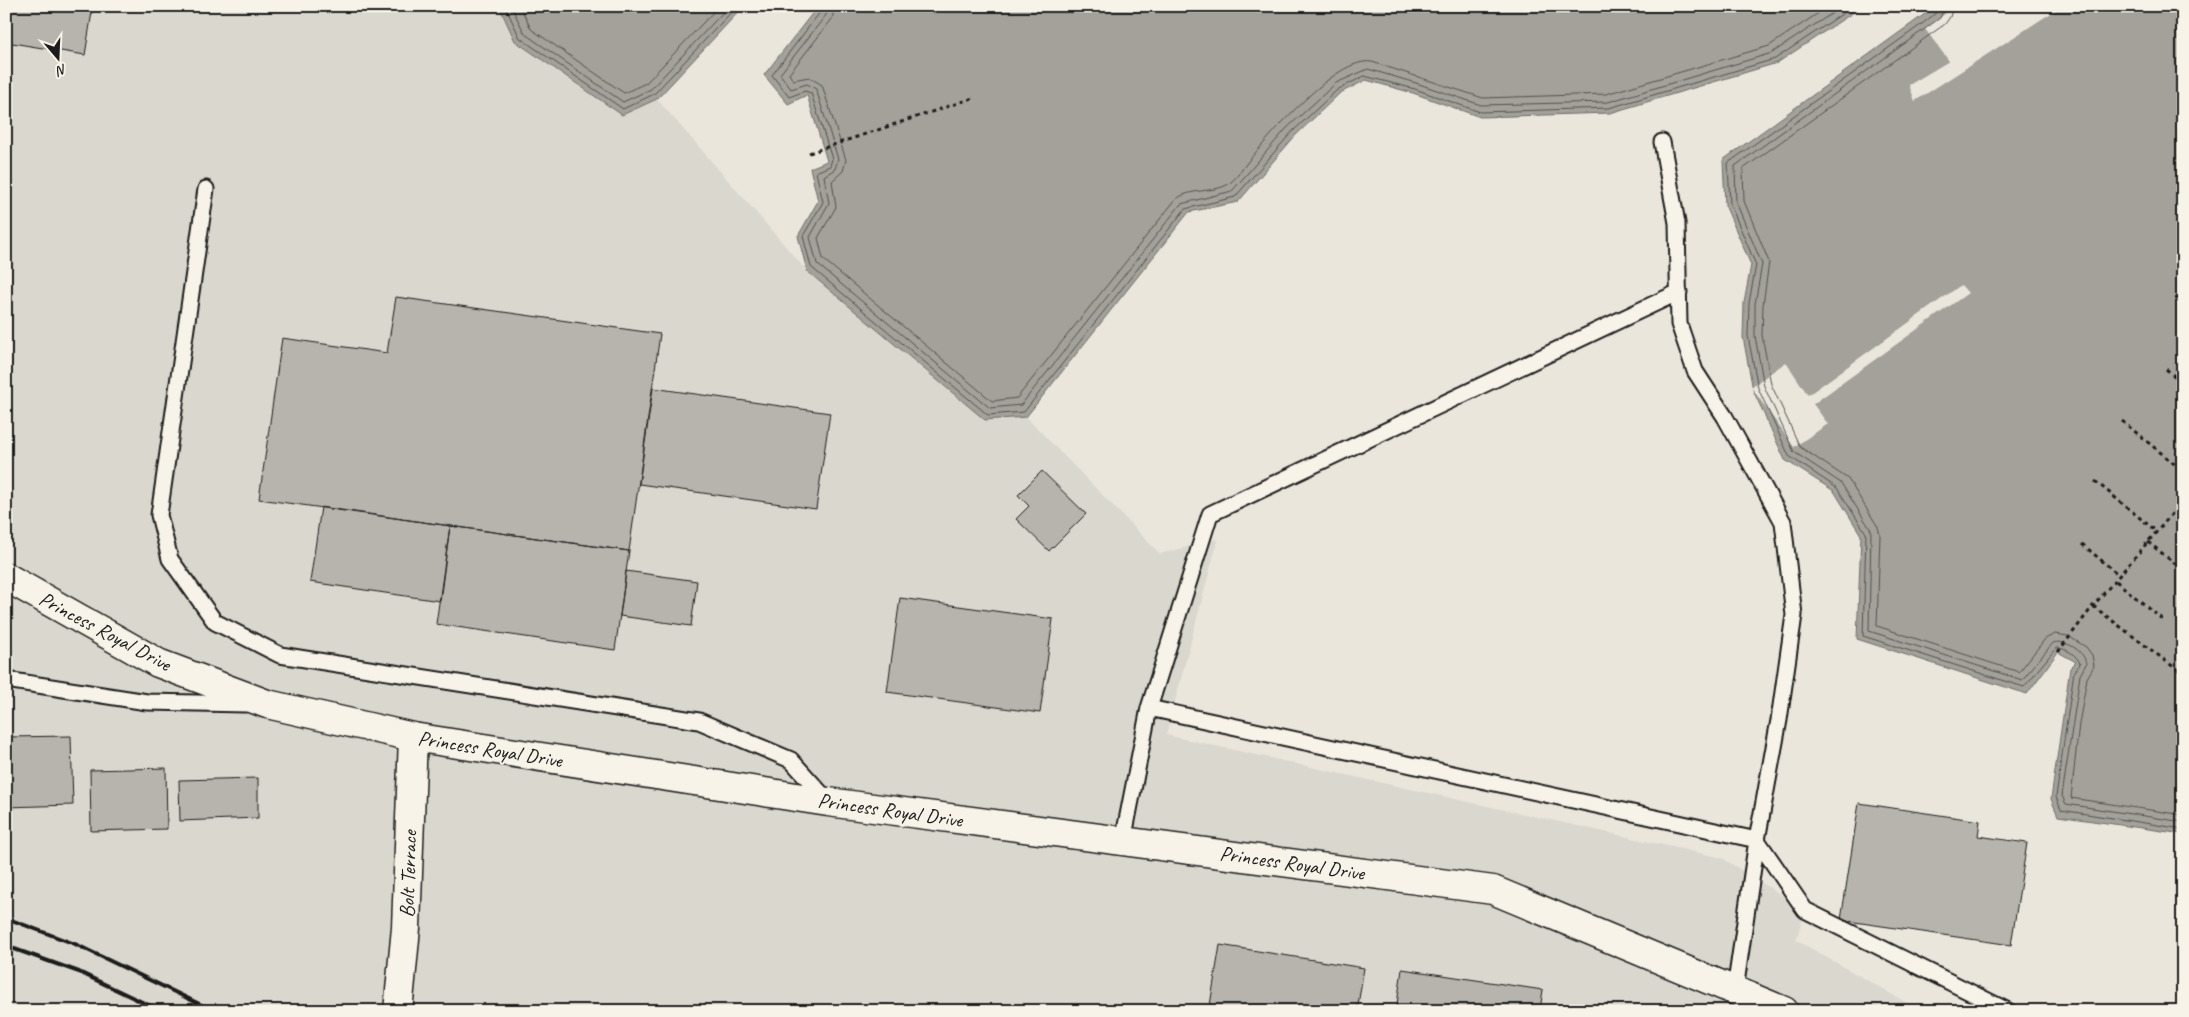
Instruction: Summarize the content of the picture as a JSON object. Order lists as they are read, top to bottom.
{
  "streets": {
    "main road": ["Princess Royal Drive", "Bolt Terrace"]
  },
  "crossings": [
    ["Princess Royal Drive", "Bolt Terrace"]
  ],
  "north": "bottom"
}
